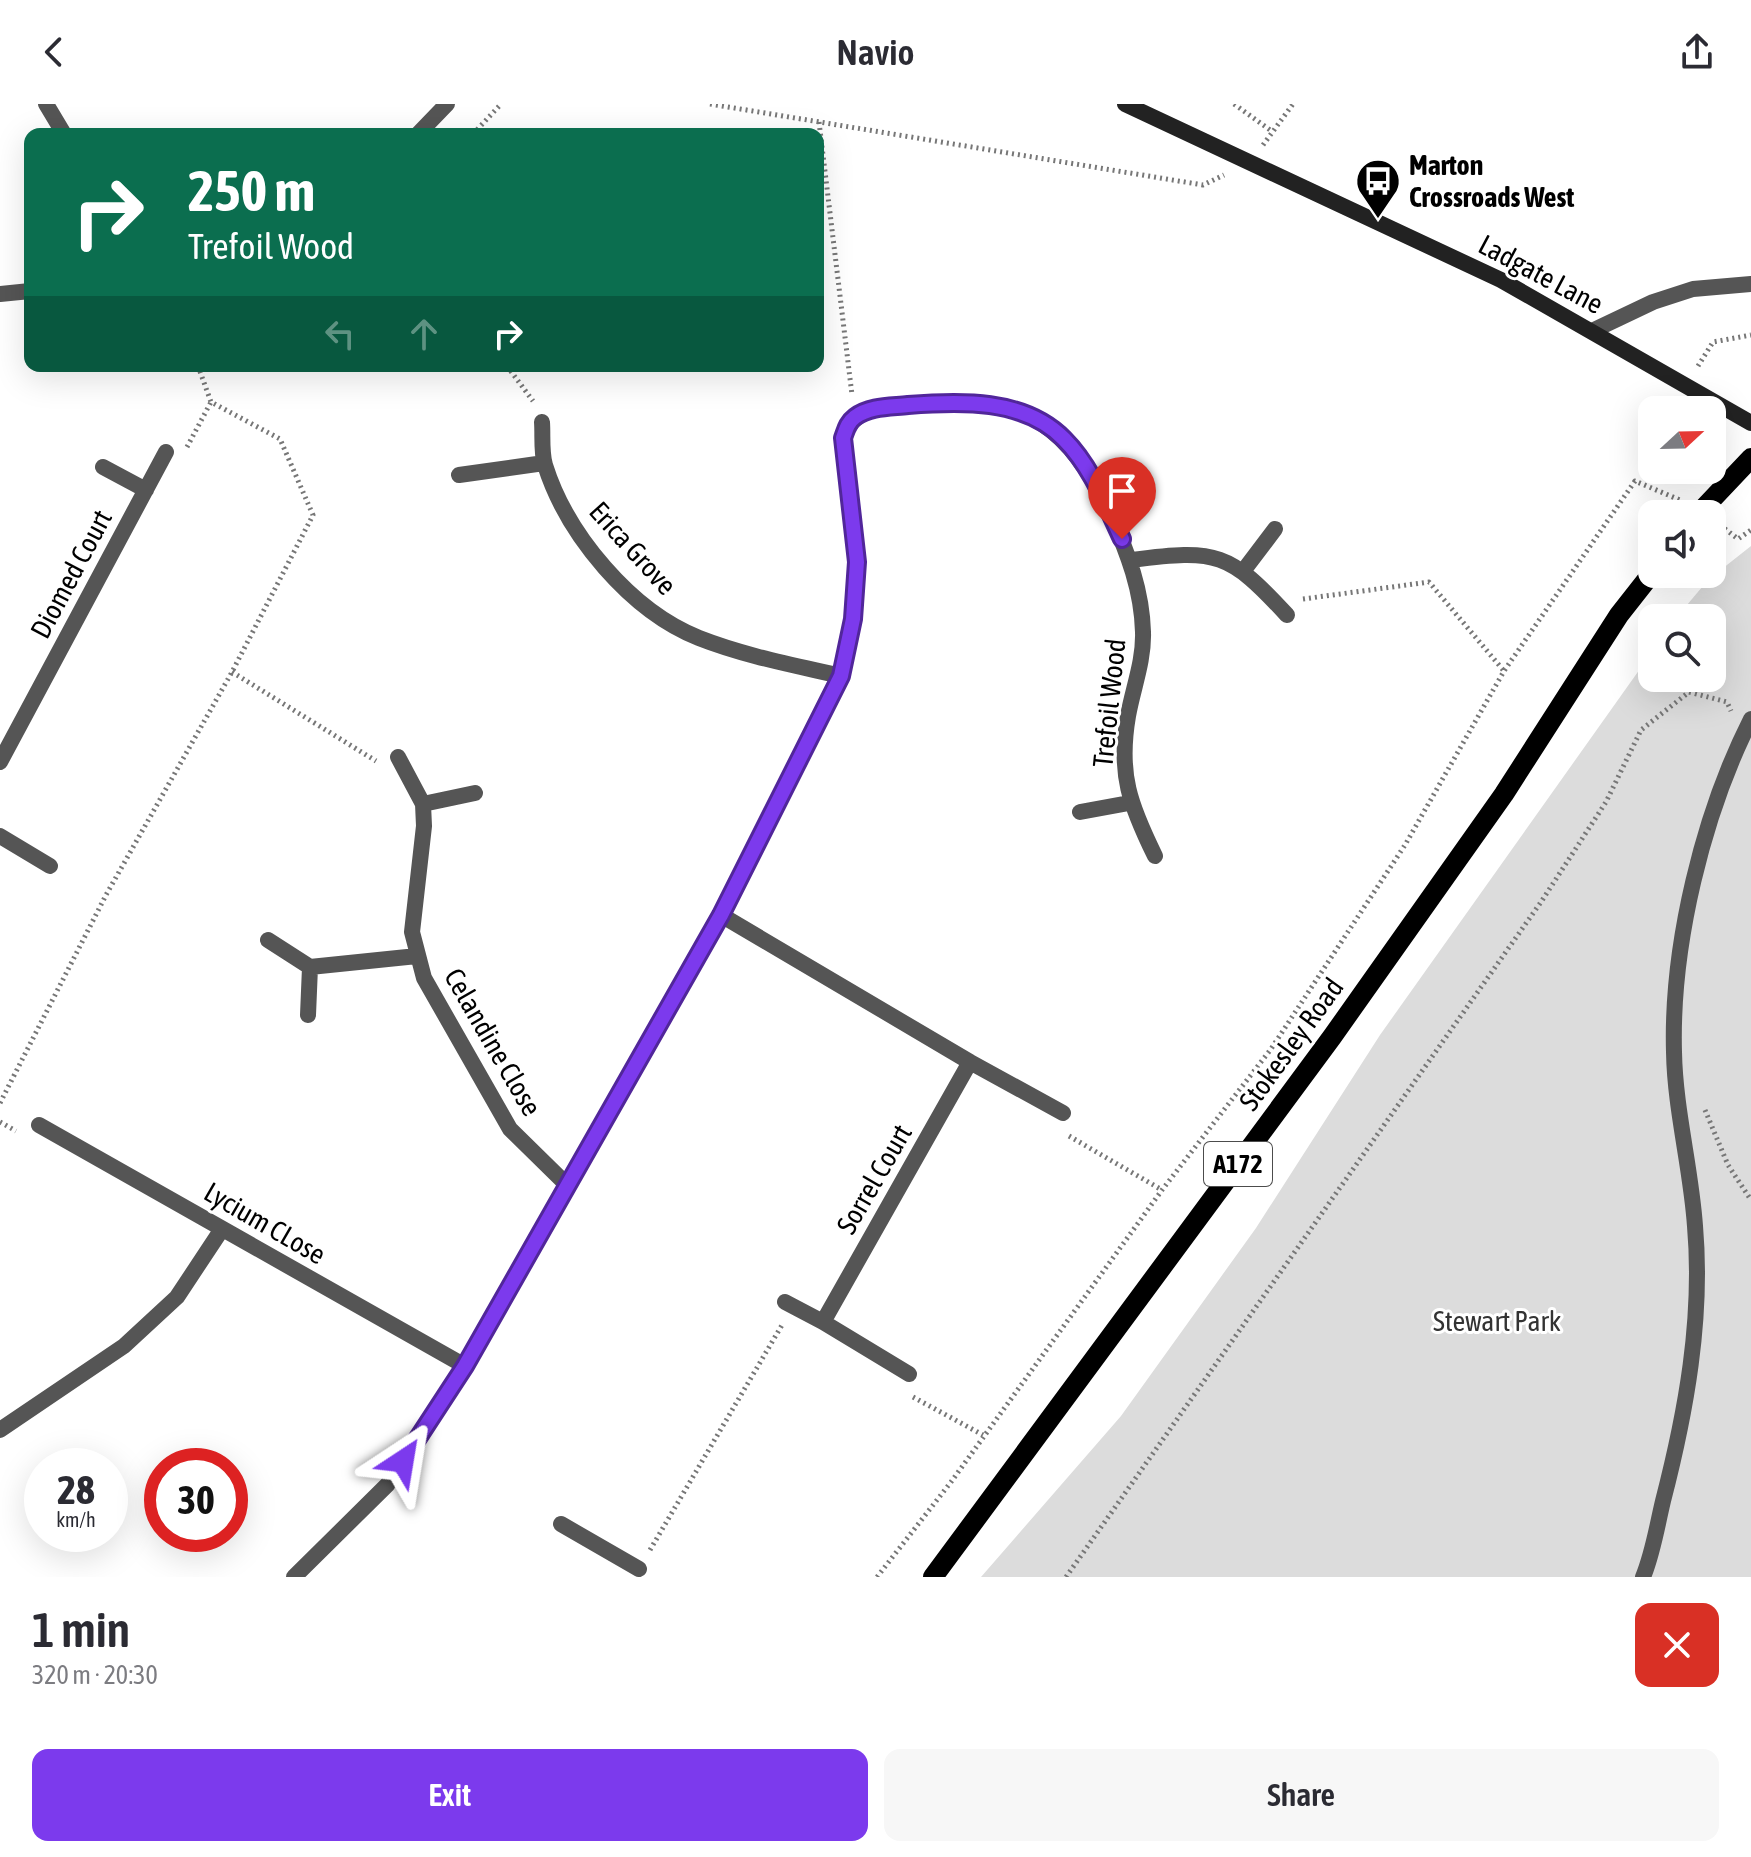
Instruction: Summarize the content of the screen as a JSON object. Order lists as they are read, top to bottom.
{
  "streets": {
    "main road": ["Ladgate Lane", "Stokesley Road", "A172"],
    "street": [
      "Erica Grove",
      "Diomed Court",
      "Trefoil Wood",
      "Celandine Close",
      "Sorrel Court",
      "Lycium CLose"
    ]
  },
  "parks": ["Stewart Park"],
  "places": {
    "bus stop": ["Marton Crossroads West"]
  },
  "north": "right",
  "page": {
    "header": "Navio",
    "turn": ["250 m", "Trefoil Wood"],
    "speed": "28 km/h",
    "limit": "30",
    "heading": ["1 min", "320 m · 20:30"],
    "buttons": ["Exit", "Share"]
  }
}
